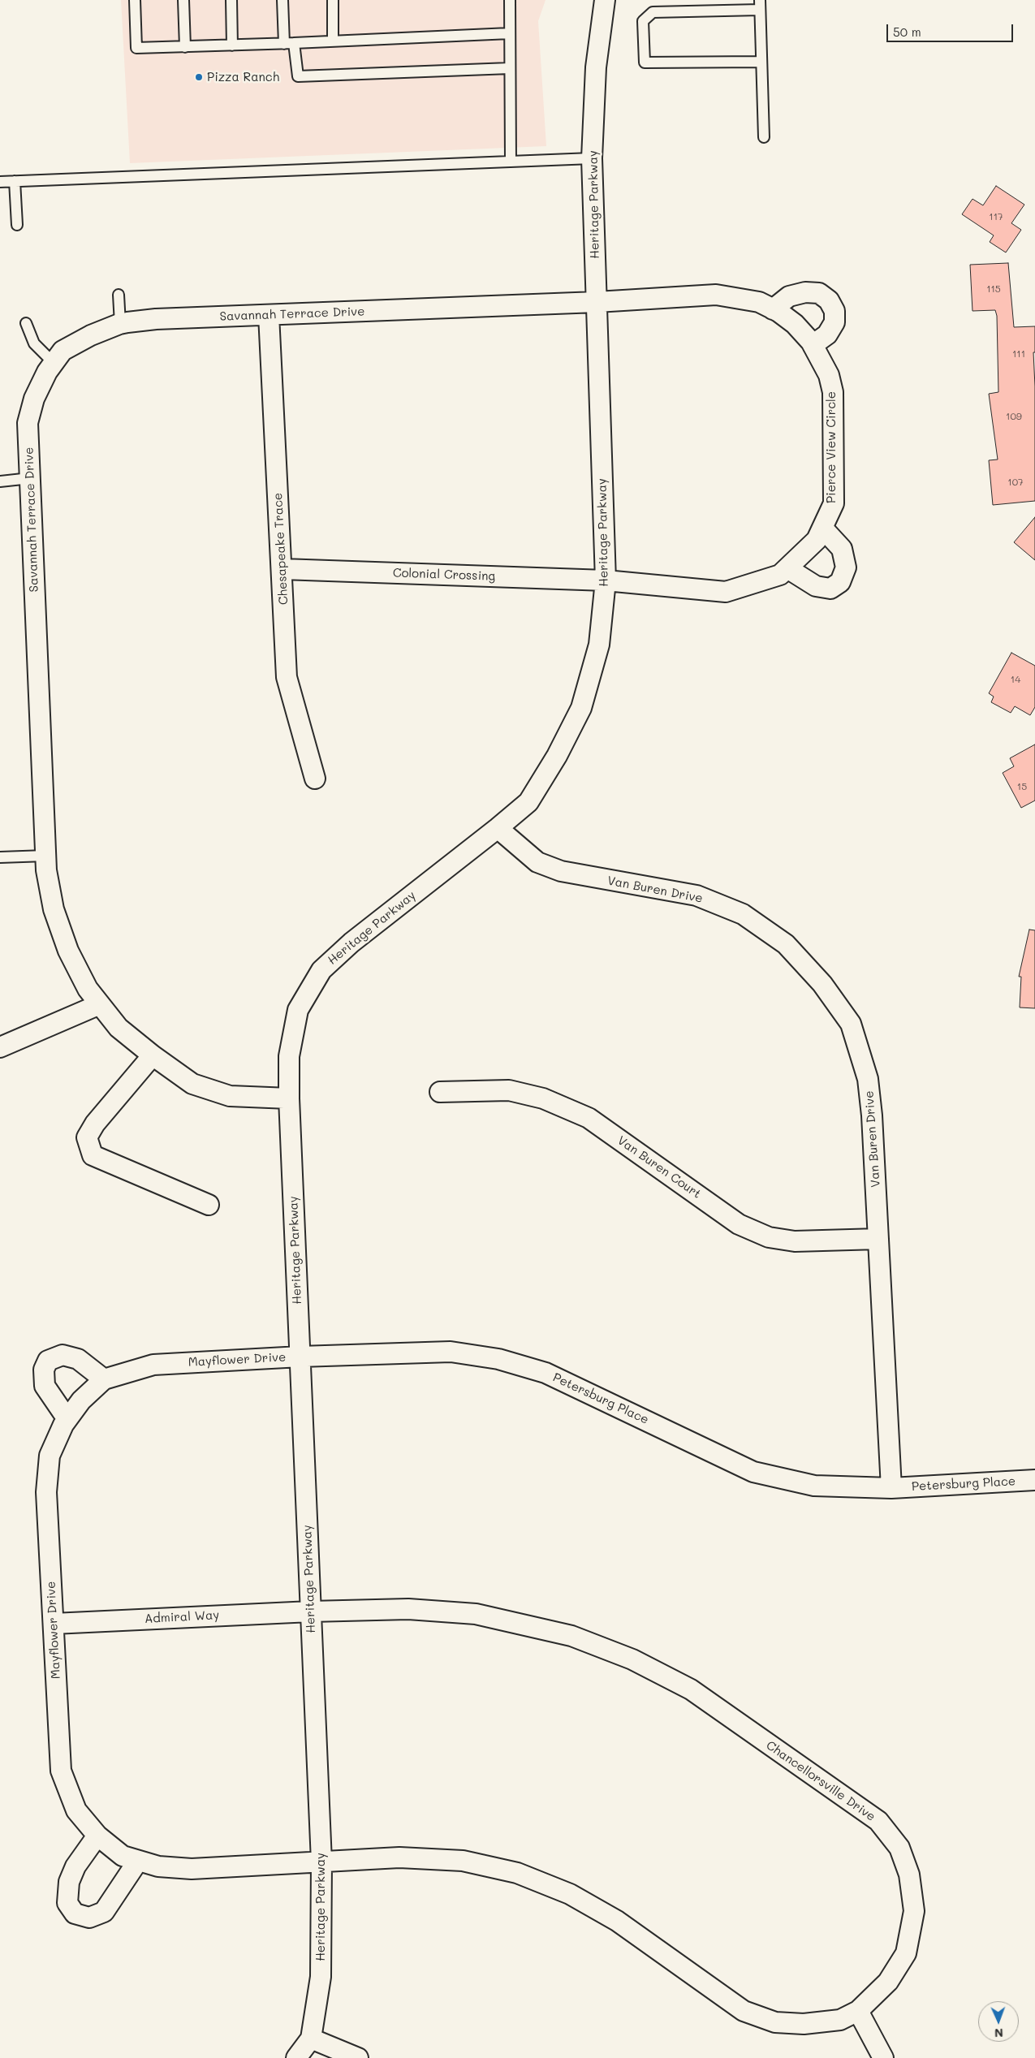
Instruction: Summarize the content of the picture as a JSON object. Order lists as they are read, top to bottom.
{
  "streets": {
    "street": [
      "Heritage Parkway",
      "Savannah Terrace Drive",
      "Pierce View Circle",
      "Chesapeake Trace",
      "Colonial Crossing",
      "Van Buren Drive",
      "Van Buren Court",
      "Mayflower Drive",
      "Petersburg Place",
      "Admiral Way",
      "Chancellorsville Drive"
    ]
  },
  "crossings": [
    ["Heritage Parkway", "Savannah Terrace Drive"],
    ["Heritage Parkway", "Pierce View Circle"],
    ["Heritage Parkway", "Colonial Crossing"],
    ["Heritage Parkway", "Van Buren Drive"],
    ["Heritage Parkway", "Mayflower Drive"],
    ["Heritage Parkway", "Petersburg Place"],
    ["Heritage Parkway", "Admiral Way"],
    ["Heritage Parkway", "Chancellorsville Drive"],
    ["Savannah Terrace Drive", "Pierce View Circle"],
    ["Savannah Terrace Drive", "Chesapeake Trace"],
    ["Pierce View Circle", "Colonial Crossing"],
    ["Chesapeake Trace", "Colonial Crossing"],
    ["Van Buren Drive", "Van Buren Court"],
    ["Mayflower Drive", "Petersburg Place"],
    ["Mayflower Drive", "Admiral Way"],
    ["Mayflower Drive", "Chancellorsville Drive"],
    ["Admiral Way", "Chancellorsville Drive"]
  ],
  "places": ["Pizza Ranch"],
  "house_numbers": [
    "117",
    "115",
    "111",
    "109",
    "107",
    "14",
    "15"
  ],
  "scale_bar": "50 m",
  "north": "bottom"
}
